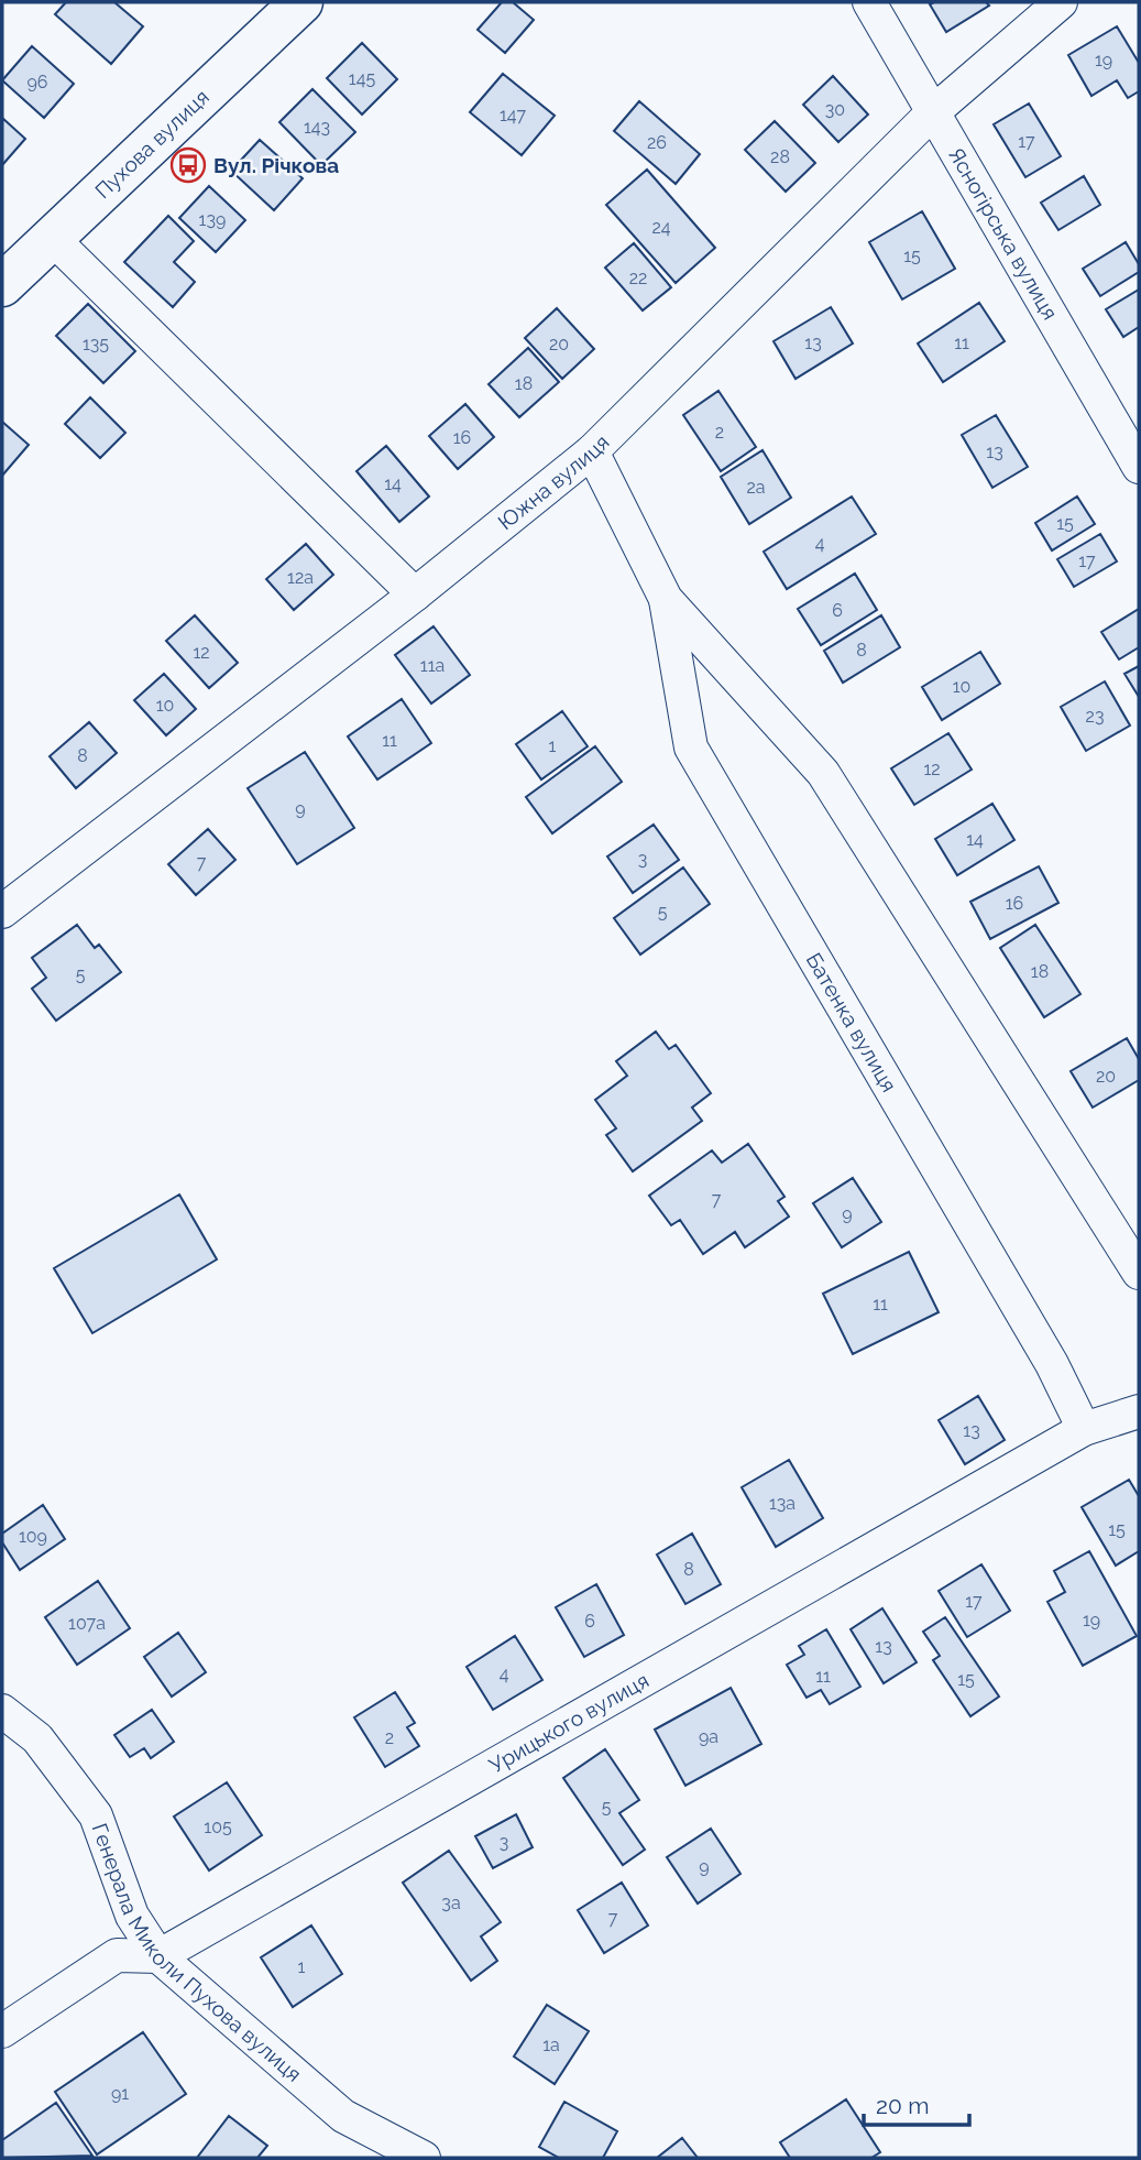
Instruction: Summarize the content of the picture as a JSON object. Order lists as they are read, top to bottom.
{
  "streets": {
    "main road": ["Пухова вулиця"],
    "street": [
      "Ясногірська вулиця",
      "Южна вулиця",
      "Батенка вулиця",
      "Урицького вулиця",
      "Генерала Миколи Пухова вулиця"
    ]
  },
  "crossings": [
    ["Ясногірська вулиця", "Южна вулиця"],
    ["Южна вулиця", "Батенка вулиця"],
    ["Батенка вулиця", "Урицького вулиця"],
    ["Урицького вулиця", "Генерала Миколи Пухова вулиця"]
  ],
  "places": {
    "bus stop": ["Вул. Річкова"]
  },
  "house_numbers": [
    "19",
    "145",
    "96",
    "30",
    "147",
    "143",
    "17",
    "26",
    "28",
    "139",
    "24",
    "15",
    "22",
    "13",
    "11",
    "135",
    "20",
    "18",
    "2",
    "16",
    "13",
    "14",
    "2а",
    "15",
    "4",
    "17",
    "12а",
    "6",
    "8",
    "12",
    "11а",
    "10",
    "10",
    "23",
    "11",
    "1",
    "8",
    "12",
    "9",
    "14",
    "3",
    "7",
    "16",
    "5",
    "18",
    "5",
    "20",
    "7",
    "9",
    "11",
    "13",
    "13а",
    "15",
    "109",
    "8",
    "17",
    "19",
    "6",
    "107а",
    "13",
    "4",
    "11",
    "15",
    "9а",
    "2",
    "5",
    "105",
    "3",
    "9",
    "3а",
    "7",
    "1",
    "1а",
    "91"
  ],
  "scale_bar": "20 m"
}
